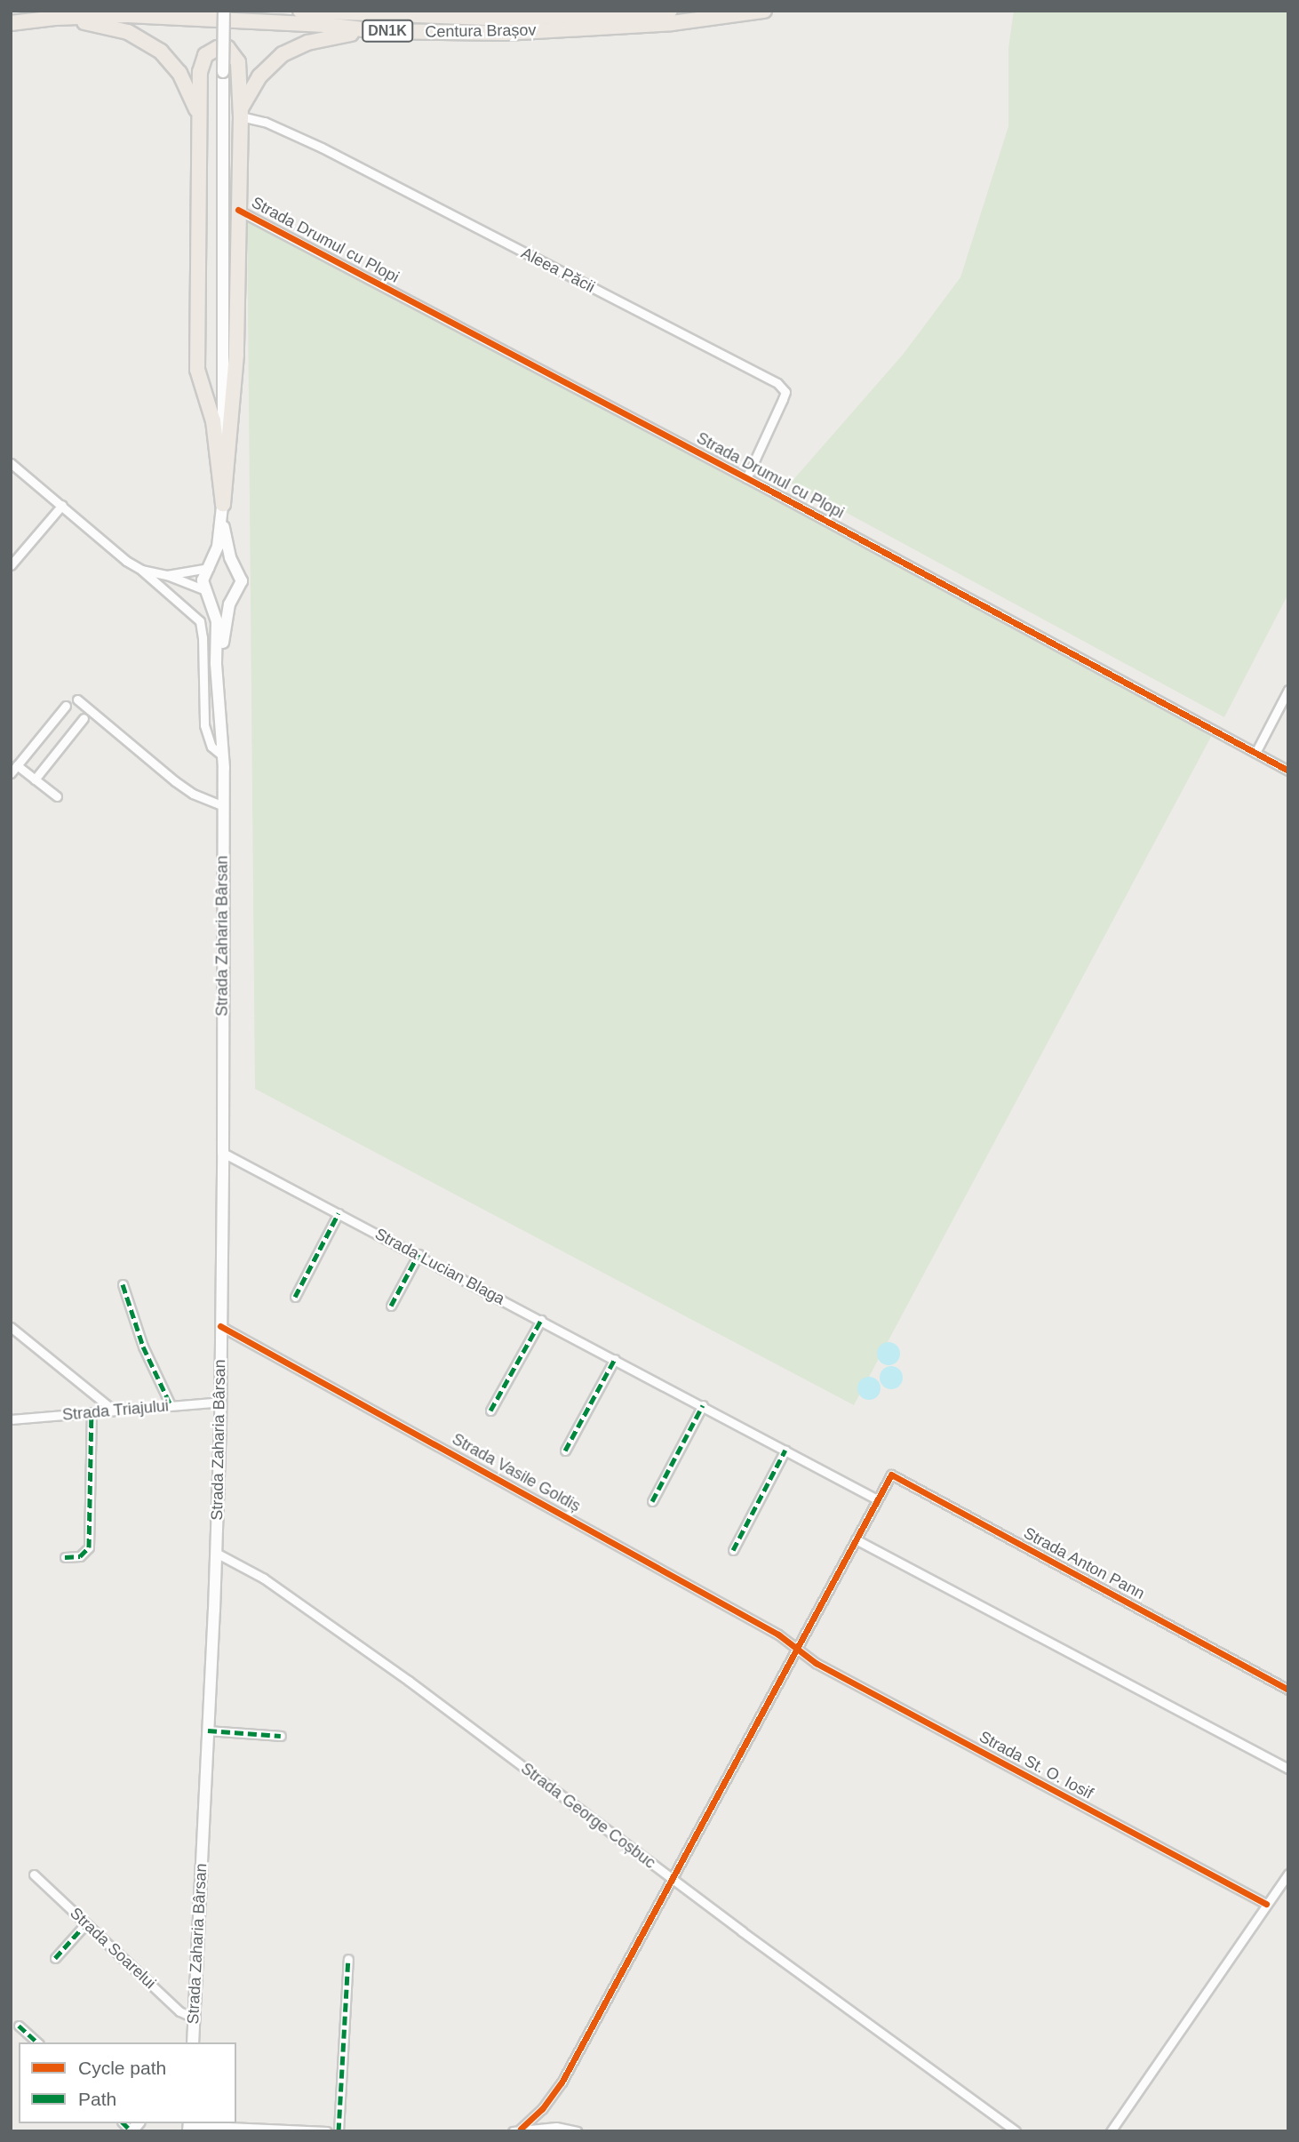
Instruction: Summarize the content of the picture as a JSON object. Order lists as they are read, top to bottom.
{
  "streets": {
    "highway": ["DN1K", "Centura Brașov"],
    "main road": ["Strada Zaharia Bârsan"],
    "street": [
      "Strada Drumul cu Plopi",
      "Aleea Păcii",
      "Strada Lucian Blaga",
      "Strada Triajului",
      "Strada Vasile Goldiș",
      "Strada Anton Pann",
      "Strada St. O. Iosif",
      "Strada George Coșbuc",
      "Strada Soarelui"
    ]
  },
  "crossings": [
    ["Strada Drumul cu Plopi", "Aleea Păcii"],
    ["Strada Zaharia Bârsan", "Strada Lucian Blaga"],
    ["Strada Zaharia Bârsan", "Strada Triajului"],
    ["Strada Zaharia Bârsan", "Strada Vasile Goldiș"],
    ["Strada Zaharia Bârsan", "Strada George Coșbuc"],
    ["Strada Zaharia Bârsan", "Strada Soarelui"],
    ["Strada Lucian Blaga", "Strada Anton Pann"],
    ["Strada Vasile Goldiș", "Strada St. O. Iosif"]
  ],
  "legend": ["Cycle path", "Path"]
}
